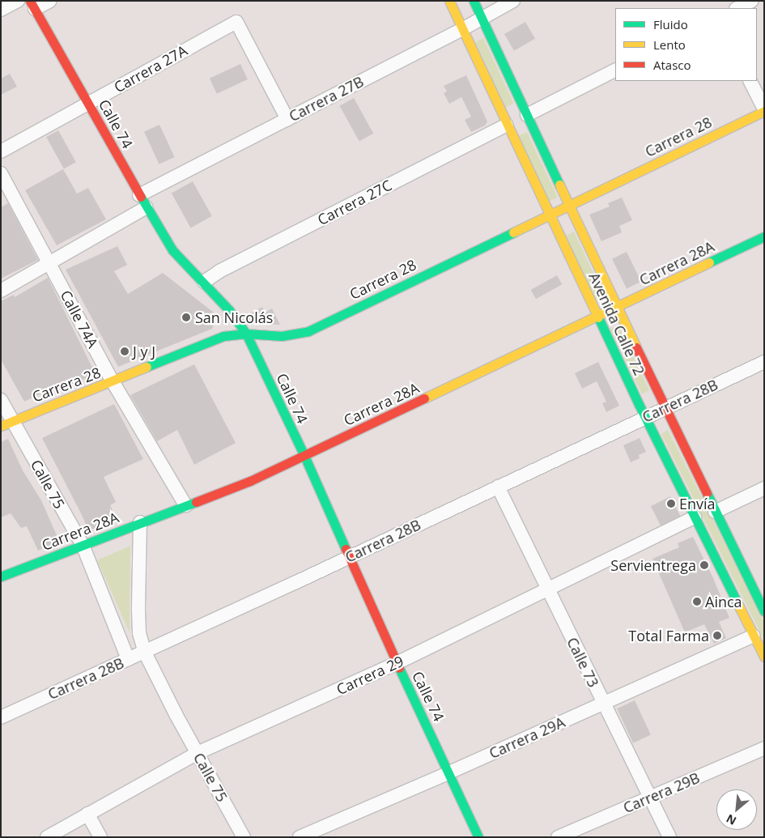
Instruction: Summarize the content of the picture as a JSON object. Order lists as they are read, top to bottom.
{
  "streets": {
    "street": [
      "Carrera 27A",
      "Carrera 27B",
      "Calle 74",
      "Carrera 28",
      "Carrera 27C",
      "Carrera 28A",
      "Calle 74A",
      "Avenida Calle 72",
      "Carrera 28B",
      "Calle 75",
      "Calle 73",
      "Carrera 29",
      "Carrera 29A",
      "Carrera 29B"
    ]
  },
  "crossings": [
    ["Carrera 27A", "Carrera 27B"],
    ["Carrera 27A", "Calle 74"],
    ["Carrera 27B", "Calle 74"],
    ["Carrera 27B", "Avenida Calle 72"],
    ["Calle 74", "Carrera 28"],
    ["Calle 74", "Carrera 27C"],
    ["Calle 74", "Carrera 28A"],
    ["Calle 74", "Carrera 28B"],
    ["Calle 74", "Carrera 29"],
    ["Calle 74", "Carrera 29A"],
    ["Carrera 28", "Calle 74A"],
    ["Carrera 28", "Avenida Calle 72"],
    ["Carrera 28", "Calle 75"],
    ["Carrera 27C", "Avenida Calle 72"],
    ["Carrera 28A", "Calle 74A"],
    ["Carrera 28A", "Avenida Calle 72"],
    ["Carrera 28A", "Calle 75"],
    ["Avenida Calle 72", "Carrera 28B"],
    ["Avenida Calle 72", "Carrera 29"],
    ["Avenida Calle 72", "Carrera 29A"],
    ["Carrera 28B", "Calle 75"],
    ["Carrera 28B", "Calle 73"],
    ["Calle 75", "Carrera 29"],
    ["Calle 73", "Carrera 29"],
    ["Calle 73", "Carrera 29A"],
    ["Calle 73", "Carrera 29B"]
  ],
  "places": [
    "San Nicolás",
    "J y J",
    "Envía",
    "Servientrega",
    "Ainca",
    "Total Farma"
  ],
  "legend": ["Fluido", "Lento", "Atasco"],
  "north": "bottom left"
}
